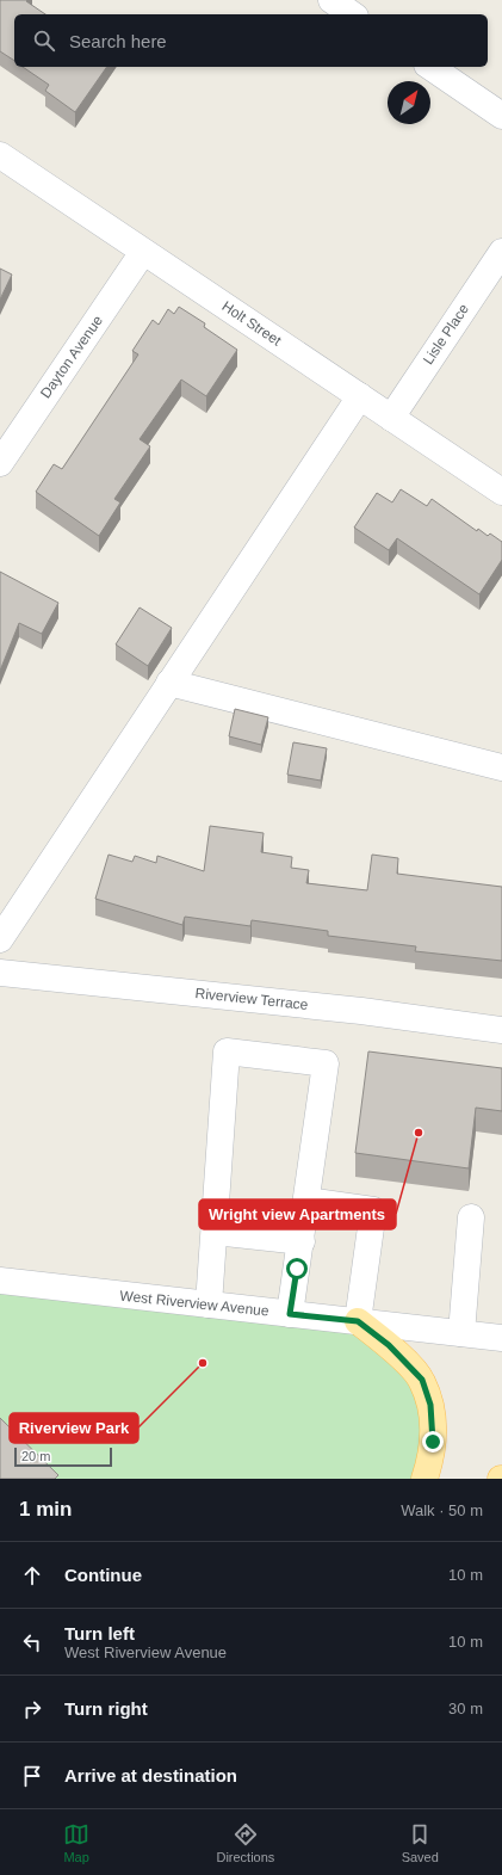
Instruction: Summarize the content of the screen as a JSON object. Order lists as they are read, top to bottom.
{
  "streets": {
    "street": [
      "Holt Street",
      "Lisle Place",
      "Dayton Avenue",
      "Riverview Terrace",
      "West Riverview Avenue"
    ]
  },
  "crossings": [
    ["Holt Street", "Lisle Place"],
    ["Holt Street", "Dayton Avenue"]
  ],
  "places": ["Wright view Apartments", "Riverview Park"],
  "scale_bar": "20 m",
  "north": "top right",
  "page": {
    "search": "Search here",
    "scale": "20 m",
    "heading": ["1 min", "Walk · 50 m"],
    "list": [
      ["Continue", "10 m"],
      ["Turn left", "West Riverview Avenue", "10 m"],
      ["Turn right", "30 m"],
      "Arrive at destination"
    ],
    "nav": ["Map", "Directions", "Saved"]
  }
}
